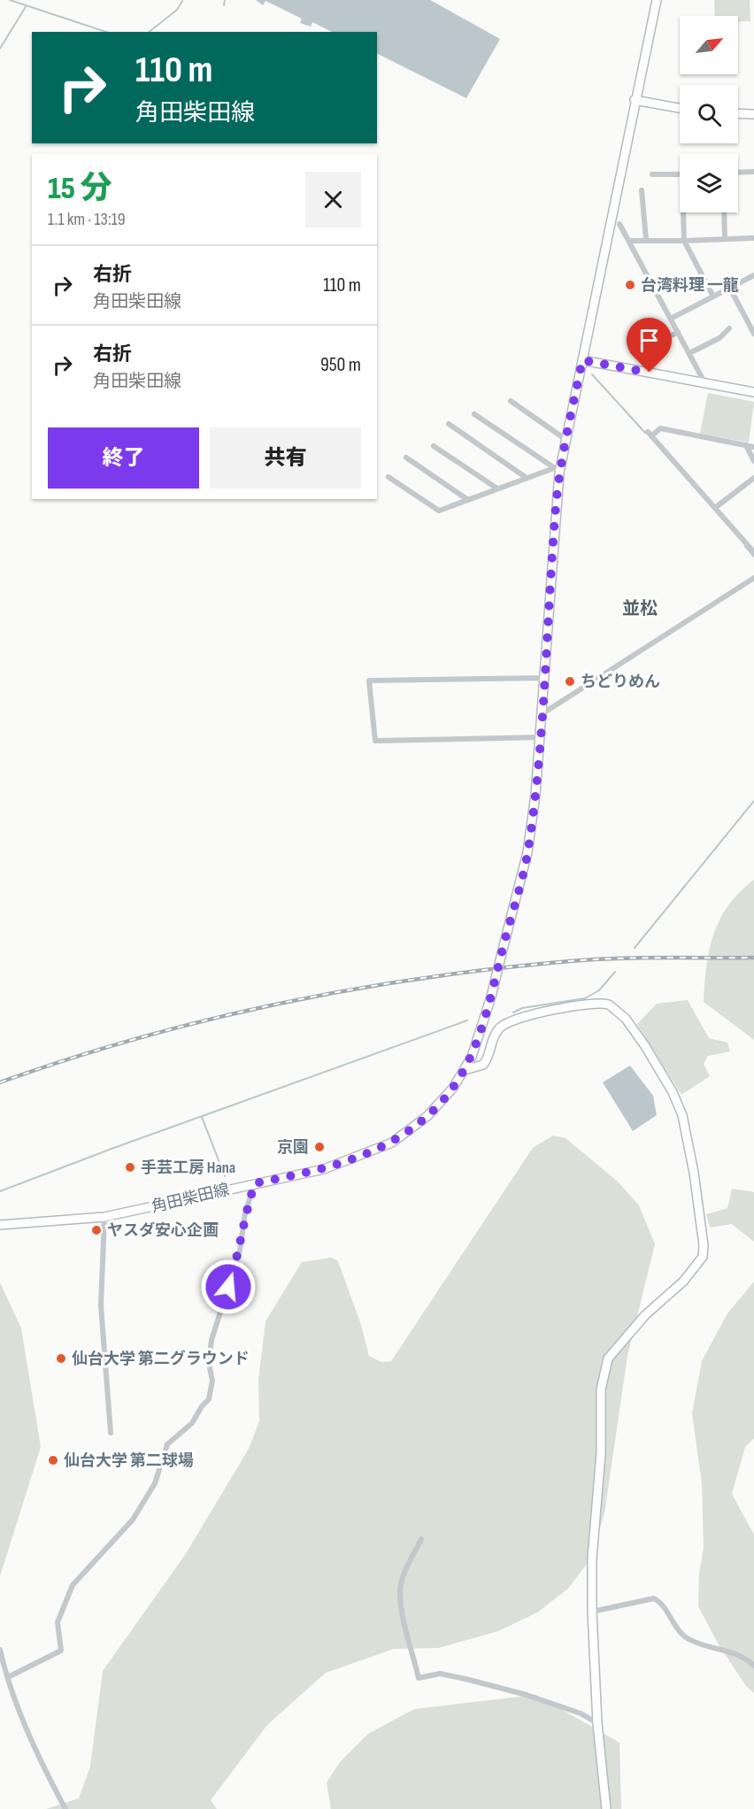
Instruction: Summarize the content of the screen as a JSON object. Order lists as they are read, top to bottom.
{
  "streets": {
    "street": ["角田柴田線"]
  },
  "districts": ["並松"],
  "places": [
    "台湾料理 一龍",
    "ちどりめん",
    "京園",
    "手芸工房 Hana",
    "ヤスダ安心企画",
    "仙台大学 第二グラウンド",
    "仙台大学 第二球場"
  ],
  "north": "top right",
  "page": {
    "turn": ["110 m", "角田柴田線"],
    "heading": ["15 分", "1.1 km · 13:19"],
    "list": [
      {
        "name": "右折",
        "note": "角田柴田線",
        "value": "110 m"
      },
      {
        "name": "右折",
        "note": "角田柴田線",
        "value": "950 m"
      }
    ],
    "buttons": ["終了", "共有"]
  }
}
